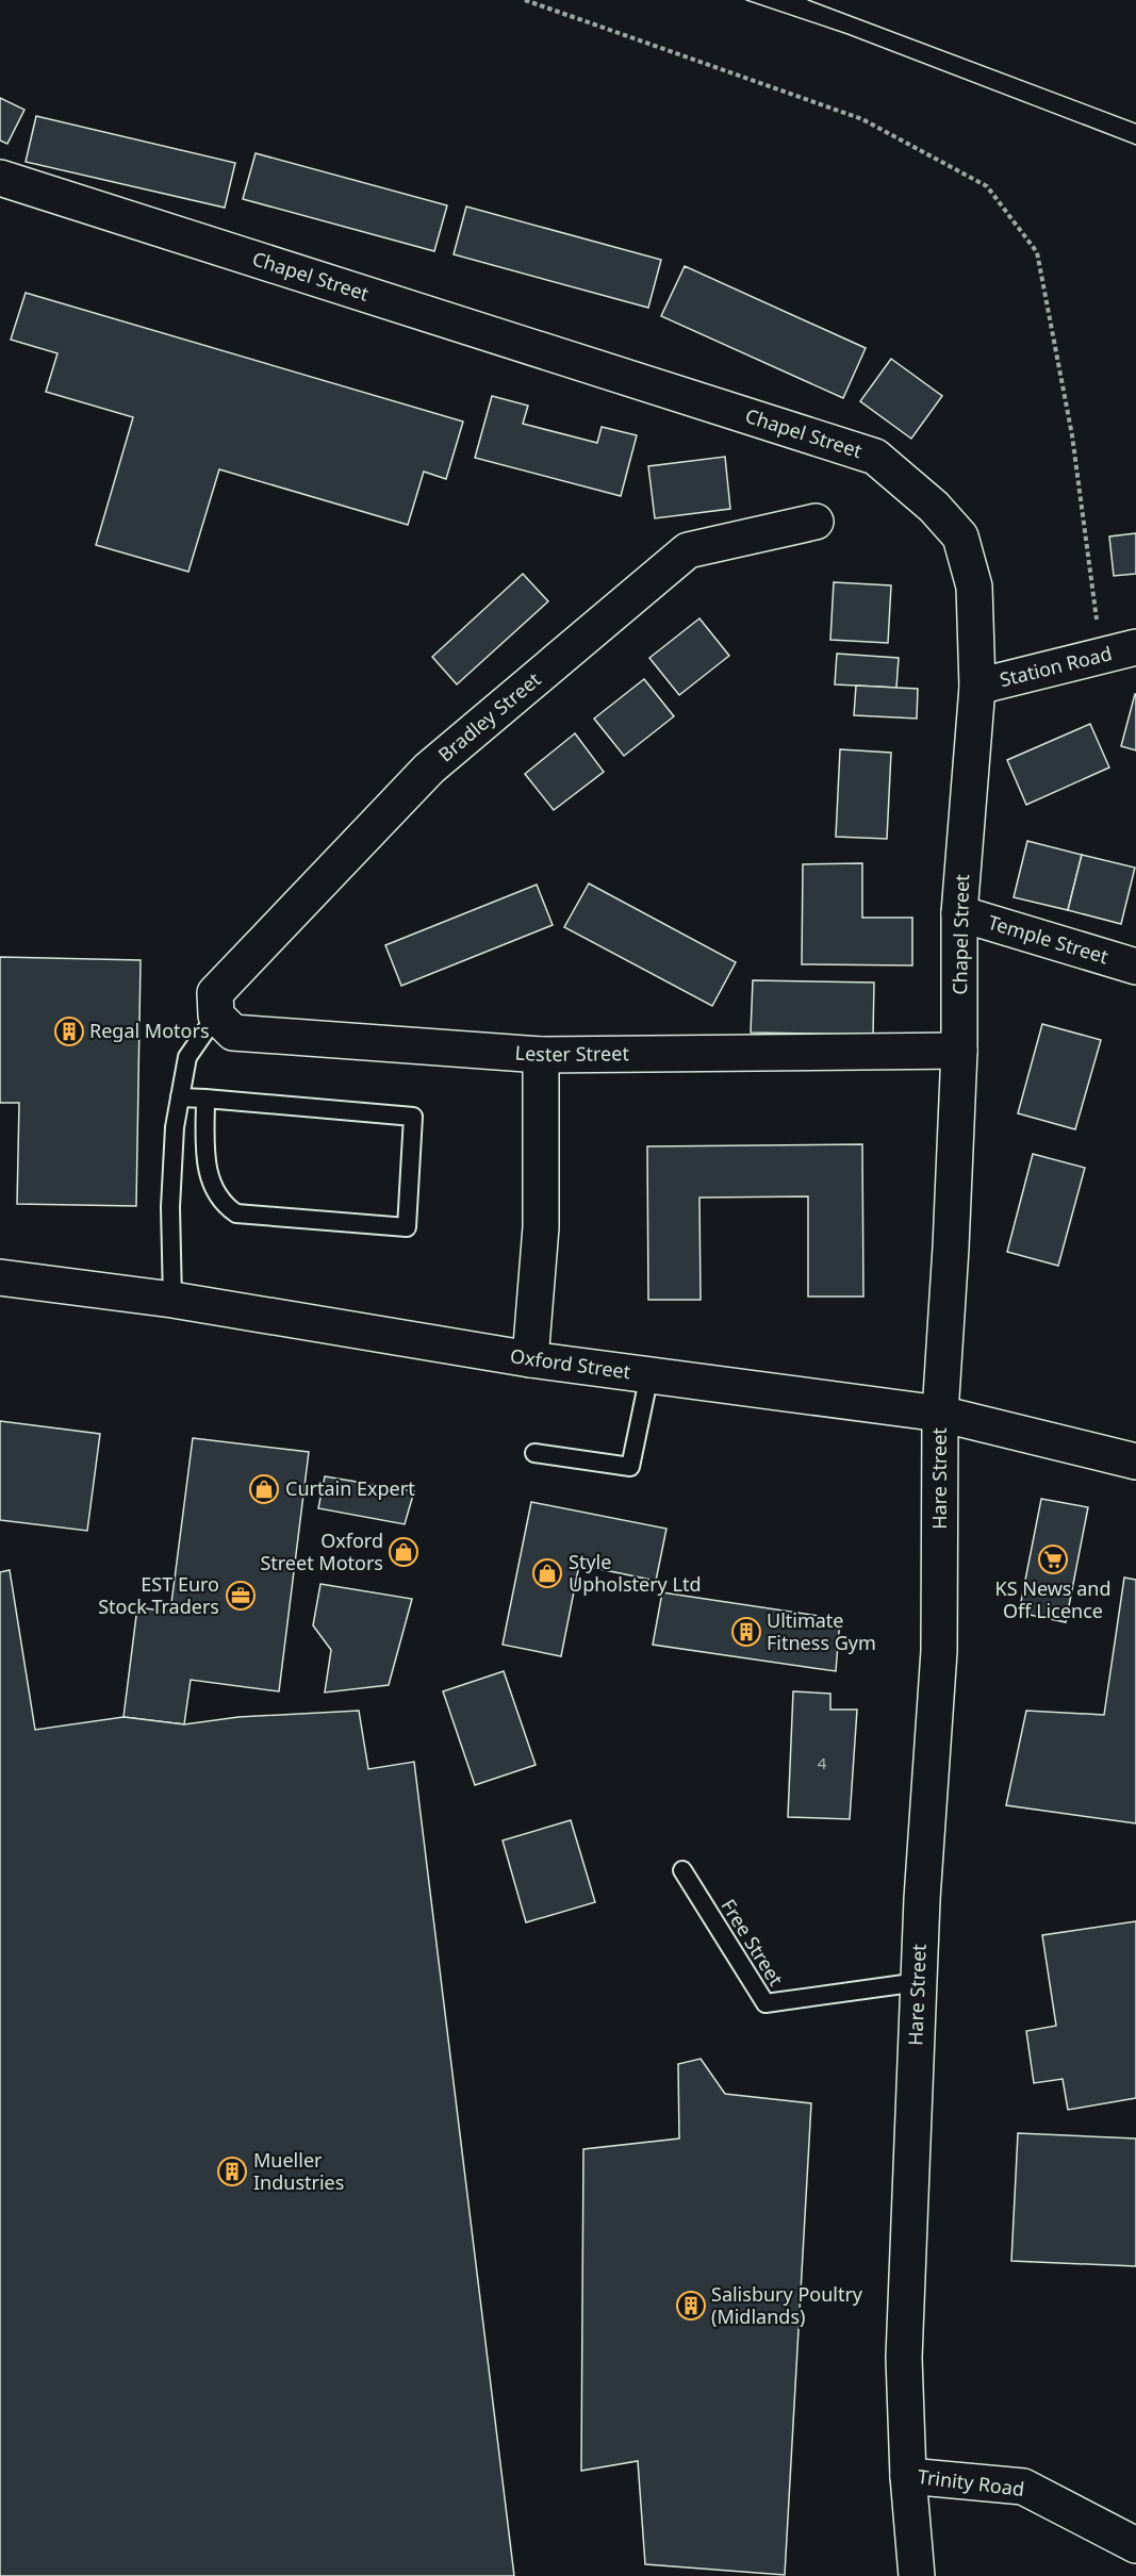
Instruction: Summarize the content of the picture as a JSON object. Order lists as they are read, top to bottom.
{
  "streets": {
    "main road": [
      "Chapel Street",
      "Station Road",
      "Bradley Street",
      "Temple Street",
      "Lester Street",
      "Oxford Street",
      "Hare Street",
      "Trinity Road"
    ],
    "lane": ["Free Street"]
  },
  "crossings": [
    ["Chapel Street", "Station Road"],
    ["Chapel Street", "Temple Street"],
    ["Chapel Street", "Lester Street"],
    ["Chapel Street", "Oxford Street"],
    ["Chapel Street", "Hare Street"],
    ["Bradley Street", "Lester Street"],
    ["Oxford Street", "Hare Street"],
    ["Hare Street", "Free Street"],
    ["Hare Street", "Trinity Road"]
  ],
  "places": {
    "building": [
      "Regal Motors",
      "Ultimate Fitness Gym",
      "Mueller Industries",
      "Salisbury Poultry (Midlands)"
    ],
    "shop": ["Curtain Expert", "Oxford Street Motors", "Style Upholstery Ltd"],
    "supermarket": ["KS News and Off Licence"],
    "office": ["EST Euro Stock Traders"]
  },
  "house_numbers": ["4"]
}
